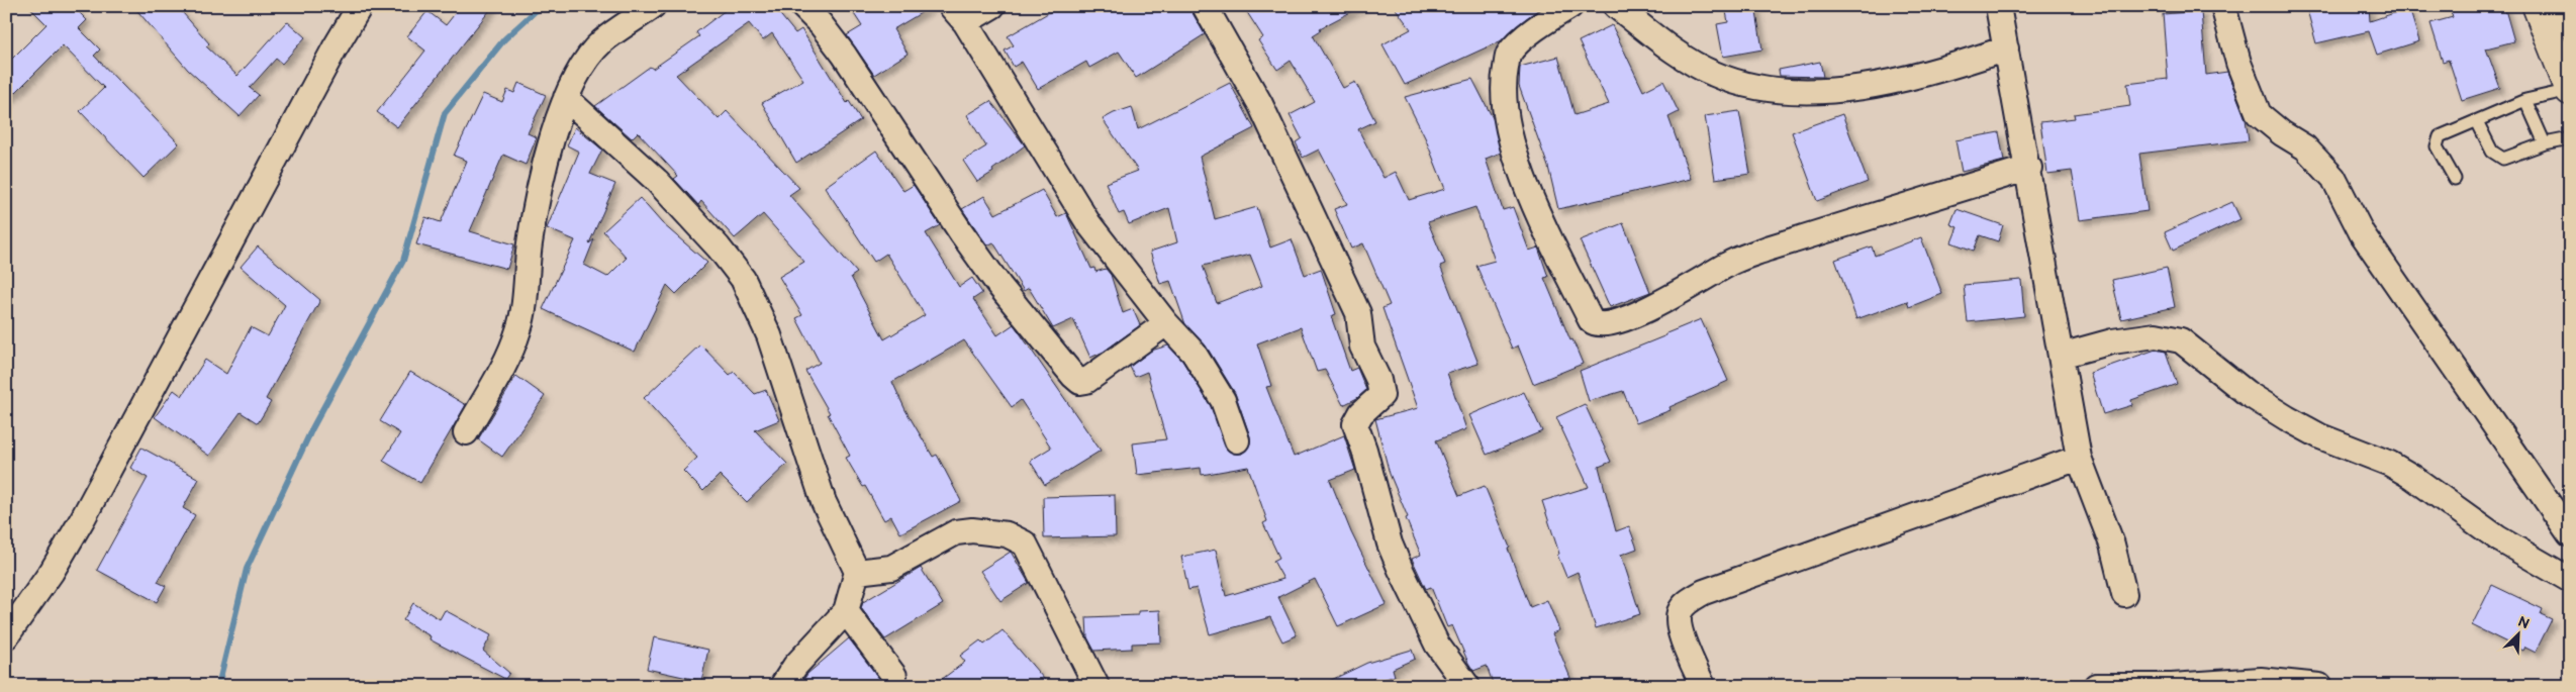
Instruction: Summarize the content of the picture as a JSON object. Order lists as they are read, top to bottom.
{
  "north": "top right"
}
